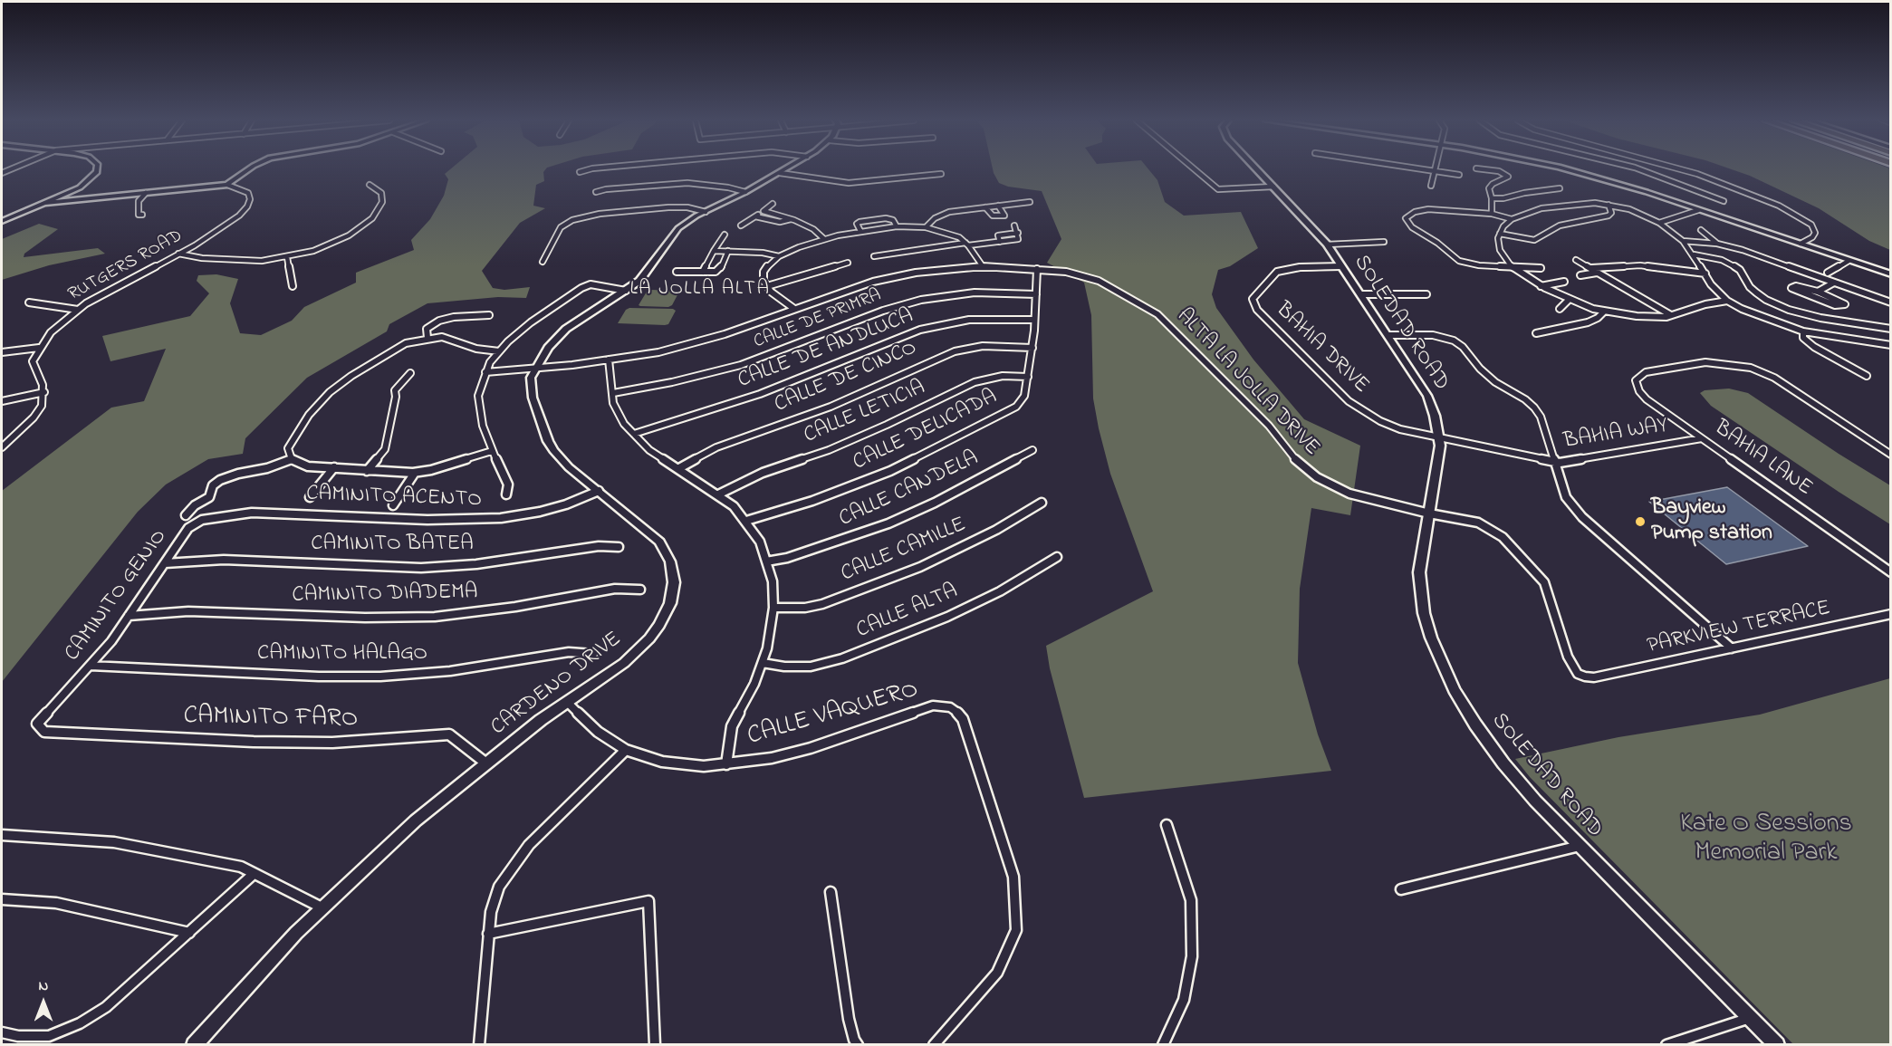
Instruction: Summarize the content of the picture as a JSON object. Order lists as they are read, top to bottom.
{
  "streets": {
    "street": [
      "RUTGERS ROAD",
      "CALLE DE PRIMRA",
      "SOLEDAD ROAD",
      "BAHIA DRIVE",
      "CALLE DE ANDLUCA",
      "CALLE DE CINCO",
      "ALTA LA JOLLA DRIVE",
      "CALLE LETICIA",
      "CALLE DELICADA",
      "BAHIA WAY",
      "BAHIA LANE",
      "CALLE CANDELA",
      "CAMINITO ACENTO",
      "CAMINITO BATEA",
      "CALLE CAMILLE",
      "CAMINITO DIADEMA",
      "CAMINITO GENIO",
      "CALLE ALTA",
      "PARKVIEW TERRACE",
      "CAMINITO HALAGO",
      "CARDENO DRIVE",
      "CALLE VAQUERO",
      "CAMINITO FARO"
    ]
  },
  "crossings": [
    ["CALLE DE PRIMRA", "CALLE DELICADA"],
    ["SOLEDAD ROAD", "BAHIA DRIVE"],
    ["SOLEDAD ROAD", "ALTA LA JOLLA DRIVE"],
    ["SOLEDAD ROAD", "BAHIA WAY"],
    ["BAHIA DRIVE", "BAHIA WAY"],
    ["CALLE DE ANDLUCA", "CALLE DELICADA"],
    ["CALLE DE CINCO", "CALLE DELICADA"],
    ["ALTA LA JOLLA DRIVE", "CALLE DELICADA"],
    ["ALTA LA JOLLA DRIVE", "PARKVIEW TERRACE"],
    ["ALTA LA JOLLA DRIVE", "CARDENO DRIVE"],
    ["CALLE LETICIA", "CALLE DELICADA"],
    ["BAHIA WAY", "BAHIA LANE"],
    ["CAMINITO ACENTO", "CAMINITO GENIO"],
    ["CAMINITO ACENTO", "CARDENO DRIVE"],
    ["CAMINITO BATEA", "CAMINITO GENIO"],
    ["CAMINITO DIADEMA", "CAMINITO GENIO"],
    ["CAMINITO GENIO", "CAMINITO HALAGO"],
    ["CAMINITO GENIO", "CAMINITO FARO"],
    ["CARDENO DRIVE", "CALLE VAQUERO"],
    ["CARDENO DRIVE", "CAMINITO FARO"]
  ],
  "districts": ["LA JOLLA ALTA"],
  "parks": ["Kate O Sessions Memorial Park"],
  "places": ["Bayview Pump station"],
  "north": "top"
}
